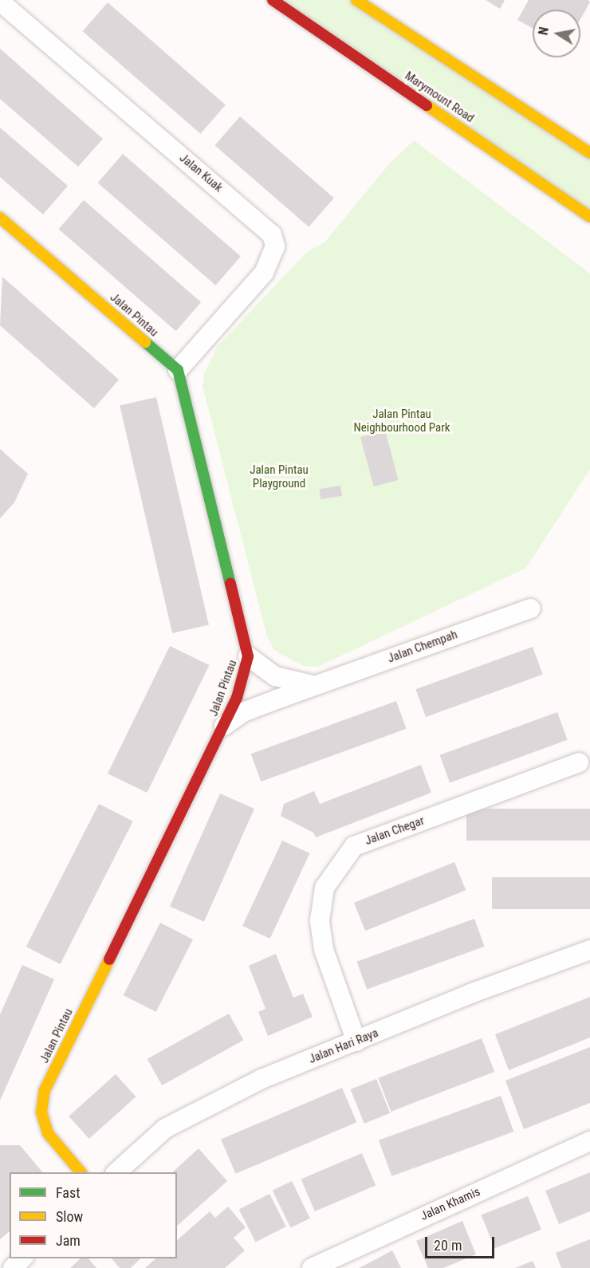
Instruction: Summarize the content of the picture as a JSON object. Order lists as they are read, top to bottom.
{
  "streets": {
    "street": [
      "Marymount Road",
      "Jalan Kuak",
      "Jalan Pintau",
      "Jalan Chempah",
      "Jalan Chegar",
      "Jalan Hari Raya",
      "Jalan Khamis"
    ]
  },
  "crossings": [
    ["Jalan Kuak", "Jalan Pintau"],
    ["Jalan Pintau", "Jalan Chempah"],
    ["Jalan Chegar", "Jalan Hari Raya"]
  ],
  "parks": ["Jalan Pintau Neighbourhood Park", "Jalan Pintau Playground"],
  "legend": ["Fast", "Slow", "Jam"],
  "scale_bar": "20 m",
  "north": "left"
}
